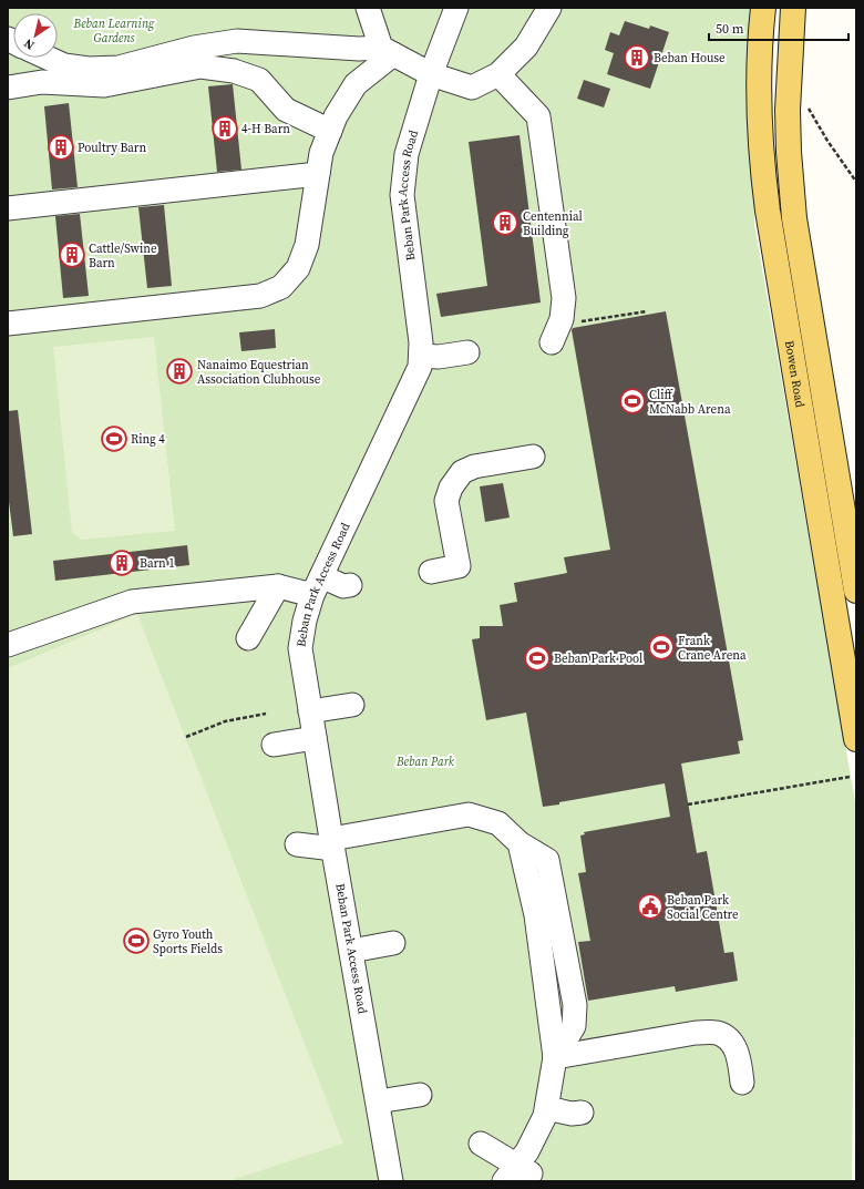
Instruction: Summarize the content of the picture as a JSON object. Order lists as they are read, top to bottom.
{
  "streets": {
    "main road": ["Bowen Road"],
    "lane": ["Beban Park Access Road"]
  },
  "parks": ["Beban Learning Gardens", "Beban Park"],
  "places": {
    "building": [
      "Beban House",
      "4-H Barn",
      "Poultry Barn",
      "Centennial Building",
      "Cattle/Swine Barn",
      "Nanaimo Equestrian Association Clubhouse",
      "Barn 1"
    ],
    "sports": [
      "Cliff McNabb Arena",
      "Ring 4",
      "Frank Crane Arena",
      "Beban Park Pool",
      "Gyro Youth Sports Fields"
    ],
    "public building": ["Beban Park Social Centre"]
  },
  "scale_bar": "50 m",
  "north": "bottom left"
}
